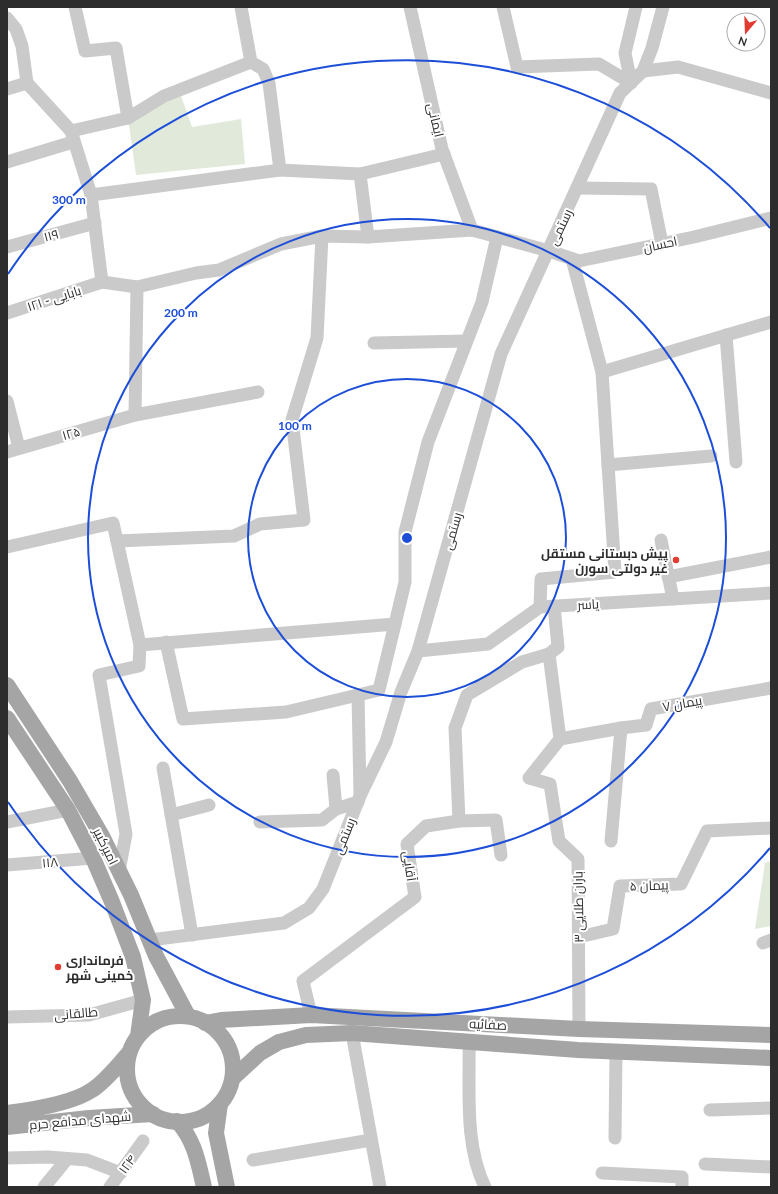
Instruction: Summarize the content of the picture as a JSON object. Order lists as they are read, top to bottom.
{
  "streets": {
    "main road": ["امیرکبیر", "صفائیه", "شهدای مدافع حرم"],
    "street": [
      "ایمانی",
      "رستمی",
      "۱۱۹",
      "احسان",
      "بابایی - ۱۲۱",
      "۱۲۵",
      "یاسر",
      "پیمان ۷",
      "۱۱۸",
      "آقایی",
      "پیمان ۵",
      "باران طلایی ۳",
      "طالقانی",
      "۱۲۴"
    ]
  },
  "crossings": [
    ["ایمانی", "احسان"],
    ["رستمی", "احسان"],
    ["رستمی", "امیرکبیر"],
    ["امیرکبیر", "۱۱۸"],
    ["امیرکبیر", "طالقانی"],
    ["امیرکبیر", "صفائیه"],
    ["امیرکبیر", "شهدای مدافع حرم"],
    ["آقایی", "صفائیه"],
    ["پیمان ۵", "باران طلایی ۳"],
    ["باران طلایی ۳", "صفائیه"],
    ["صفائیه", "شهدای مدافع حرم"]
  ],
  "places": ["پیش دبستانی مستقل غیر دولتی سورن", "فرمانداری خمینی شهر"],
  "north": "bottom",
  "rings": ["300 m", "200 m", "100 m"]
}
